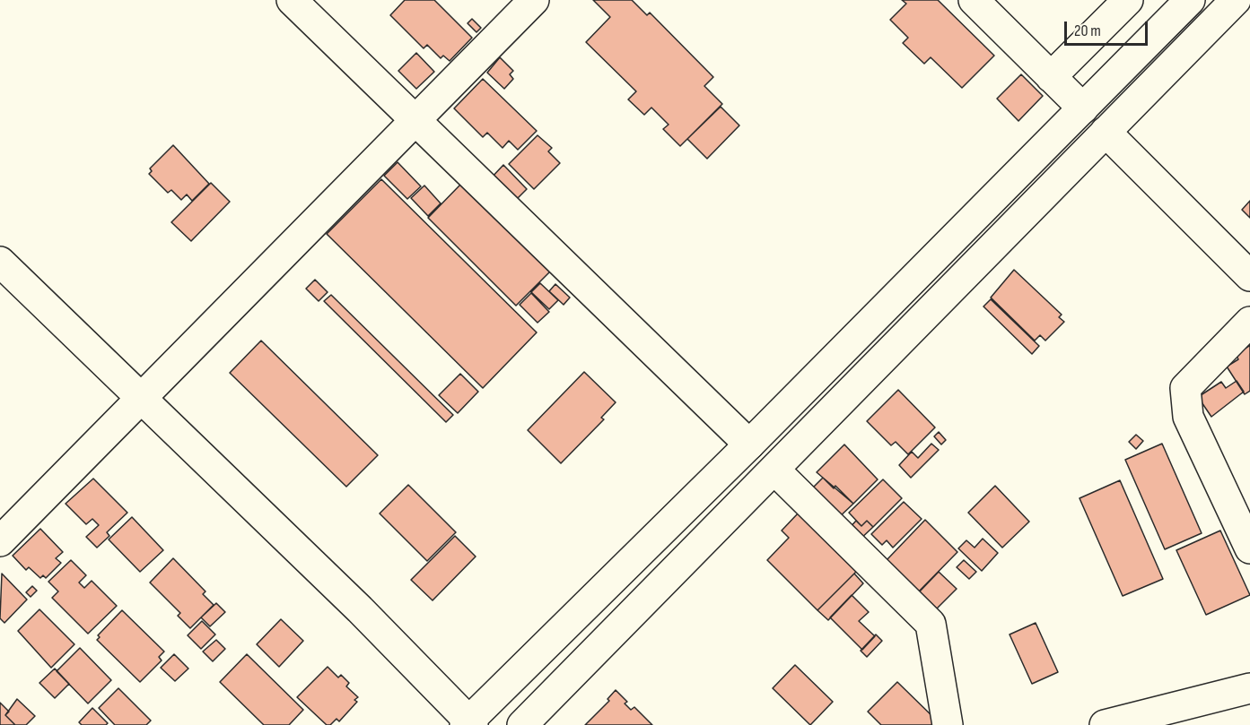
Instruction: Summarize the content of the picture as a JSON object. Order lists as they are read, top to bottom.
{
  "scale_bar": "20 m"
}
